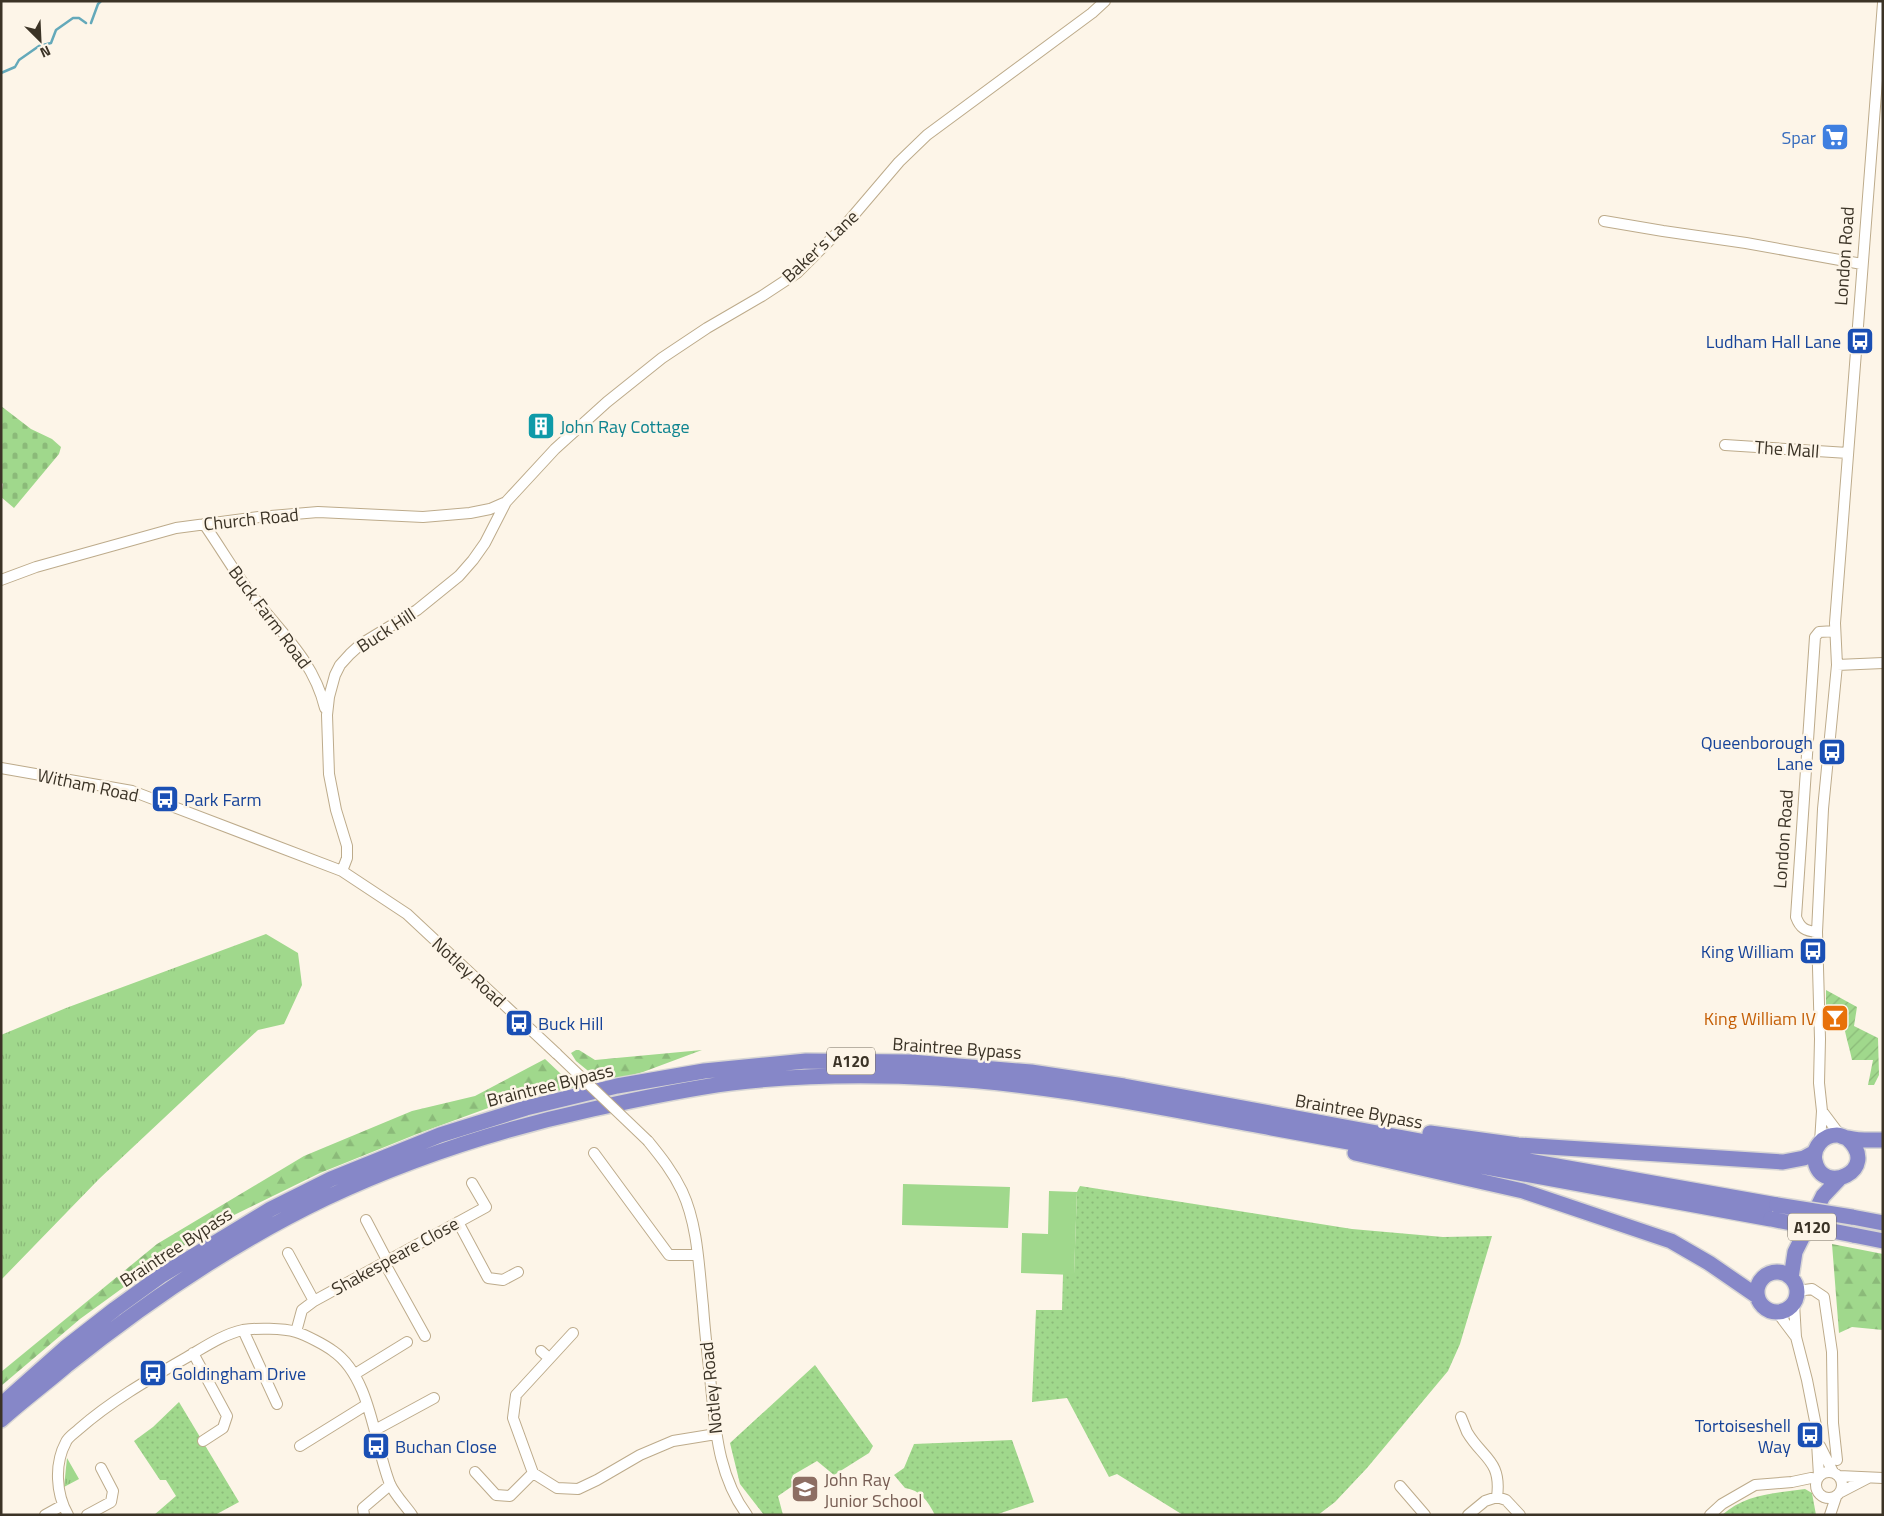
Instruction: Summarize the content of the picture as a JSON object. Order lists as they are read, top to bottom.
{
  "streets": {
    "highway": ["Braintree Bypass", "A120"],
    "street": [
      "Baker's Lane",
      "London Road",
      "The Mall",
      "Church Road",
      "Buck Farm Road",
      "Buck Hill",
      "Witham Road",
      "Notley Road",
      "Shakespeare Close"
    ]
  },
  "crossings": [
    ["Baker's Lane", "Church Road"],
    ["Baker's Lane", "Buck Hill"],
    ["London Road", "The Mall"],
    ["Church Road", "Buck Farm Road"],
    ["Church Road", "Buck Hill"],
    ["Buck Farm Road", "Buck Hill"],
    ["Buck Hill", "Witham Road"],
    ["Buck Hill", "Notley Road"],
    ["Witham Road", "Notley Road"],
    ["Braintree Bypass", "A120"]
  ],
  "places": {
    "supermarket": ["Spar"],
    "bus stop": [
      "Ludham Hall Lane",
      "Queenborough Lane",
      "Park Farm",
      "King William",
      "Buck Hill",
      "Goldingham Drive",
      "Tortoiseshell Way",
      "Buchan Close"
    ],
    "building": ["John Ray Cottage"],
    "bar": ["King William IV"],
    "school or university": ["John Ray Junior School"]
  },
  "north": "bottom right"
}
